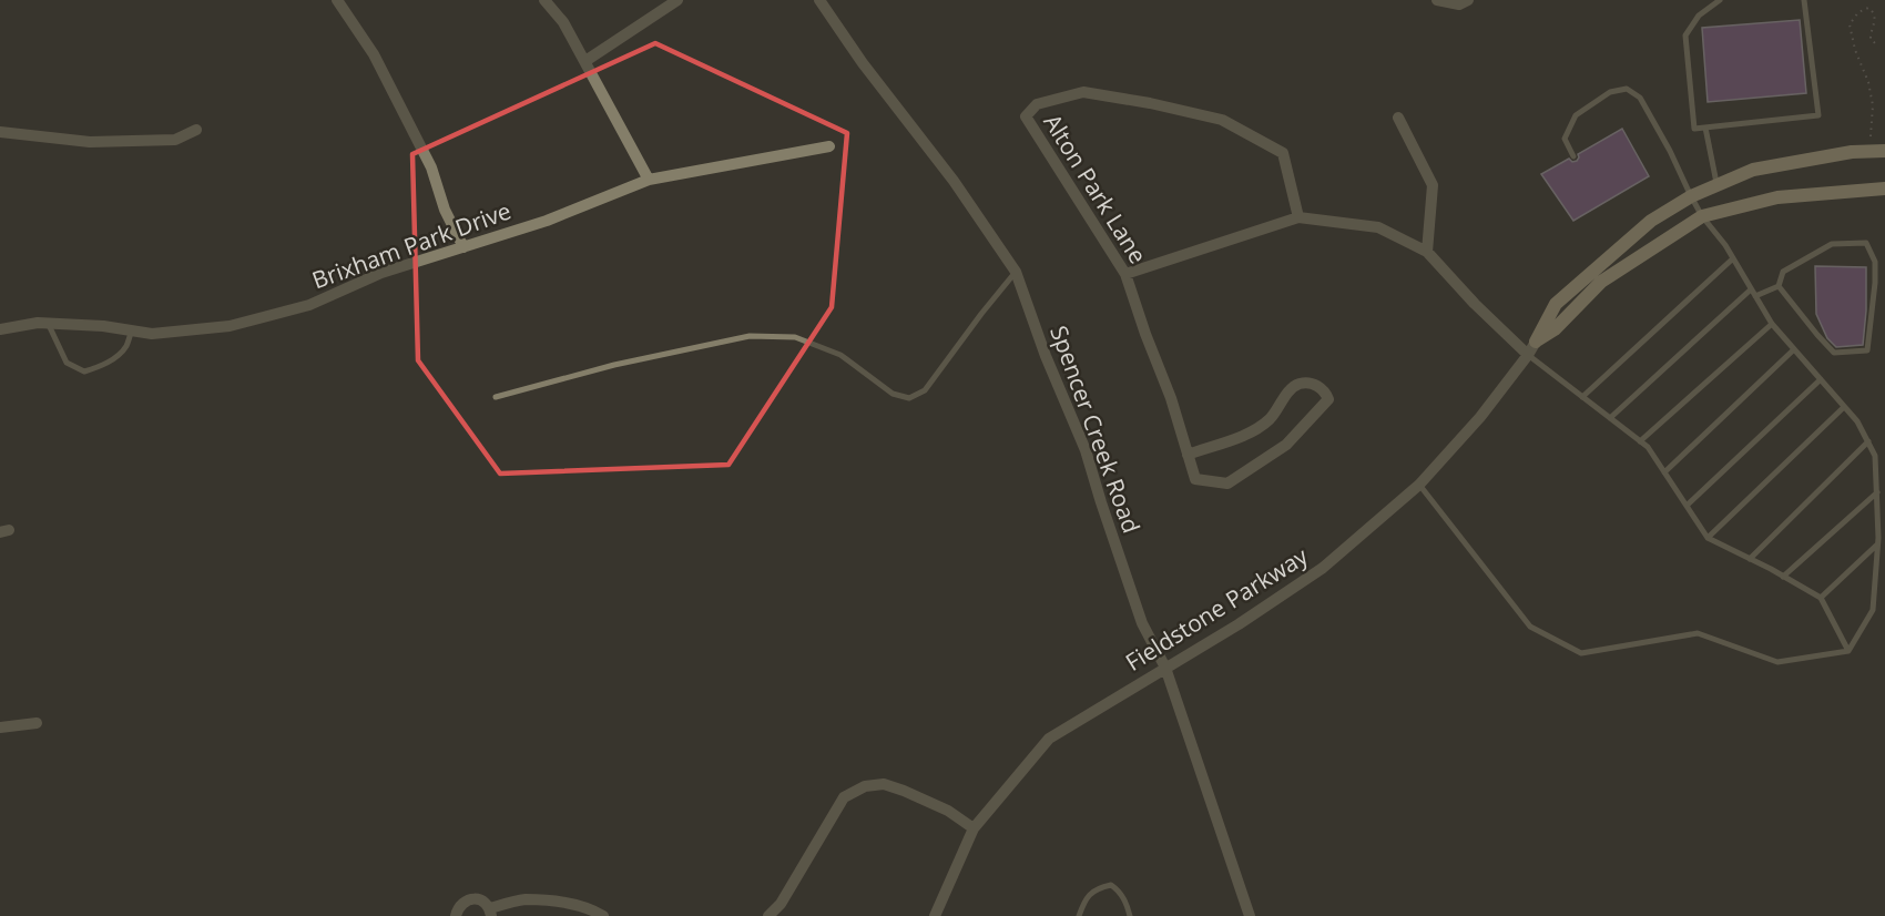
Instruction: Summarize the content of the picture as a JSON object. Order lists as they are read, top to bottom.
{
  "streets": {
    "street": [
      "Alton Park Lane",
      "Brixham Park Drive",
      "Spencer Creek Road",
      "Fieldstone Parkway"
    ]
  },
  "crossings": [
    ["Spencer Creek Road", "Fieldstone Parkway"]
  ]
}
